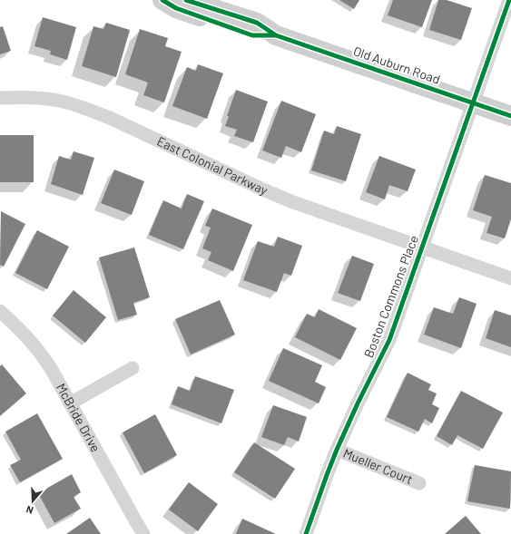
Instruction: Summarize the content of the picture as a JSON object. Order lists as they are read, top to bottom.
{
  "streets": {
    "main road": ["Old Auburn Road"],
    "street": [
      "East Colonial Parkway",
      "Boston Commons Place",
      "McBride Drive",
      "Mueller Court"
    ]
  },
  "crossings": [
    ["Old Auburn Road", "Boston Commons Place"],
    ["East Colonial Parkway", "Boston Commons Place"],
    ["Boston Commons Place", "Mueller Court"]
  ],
  "north": "bottom"
}
